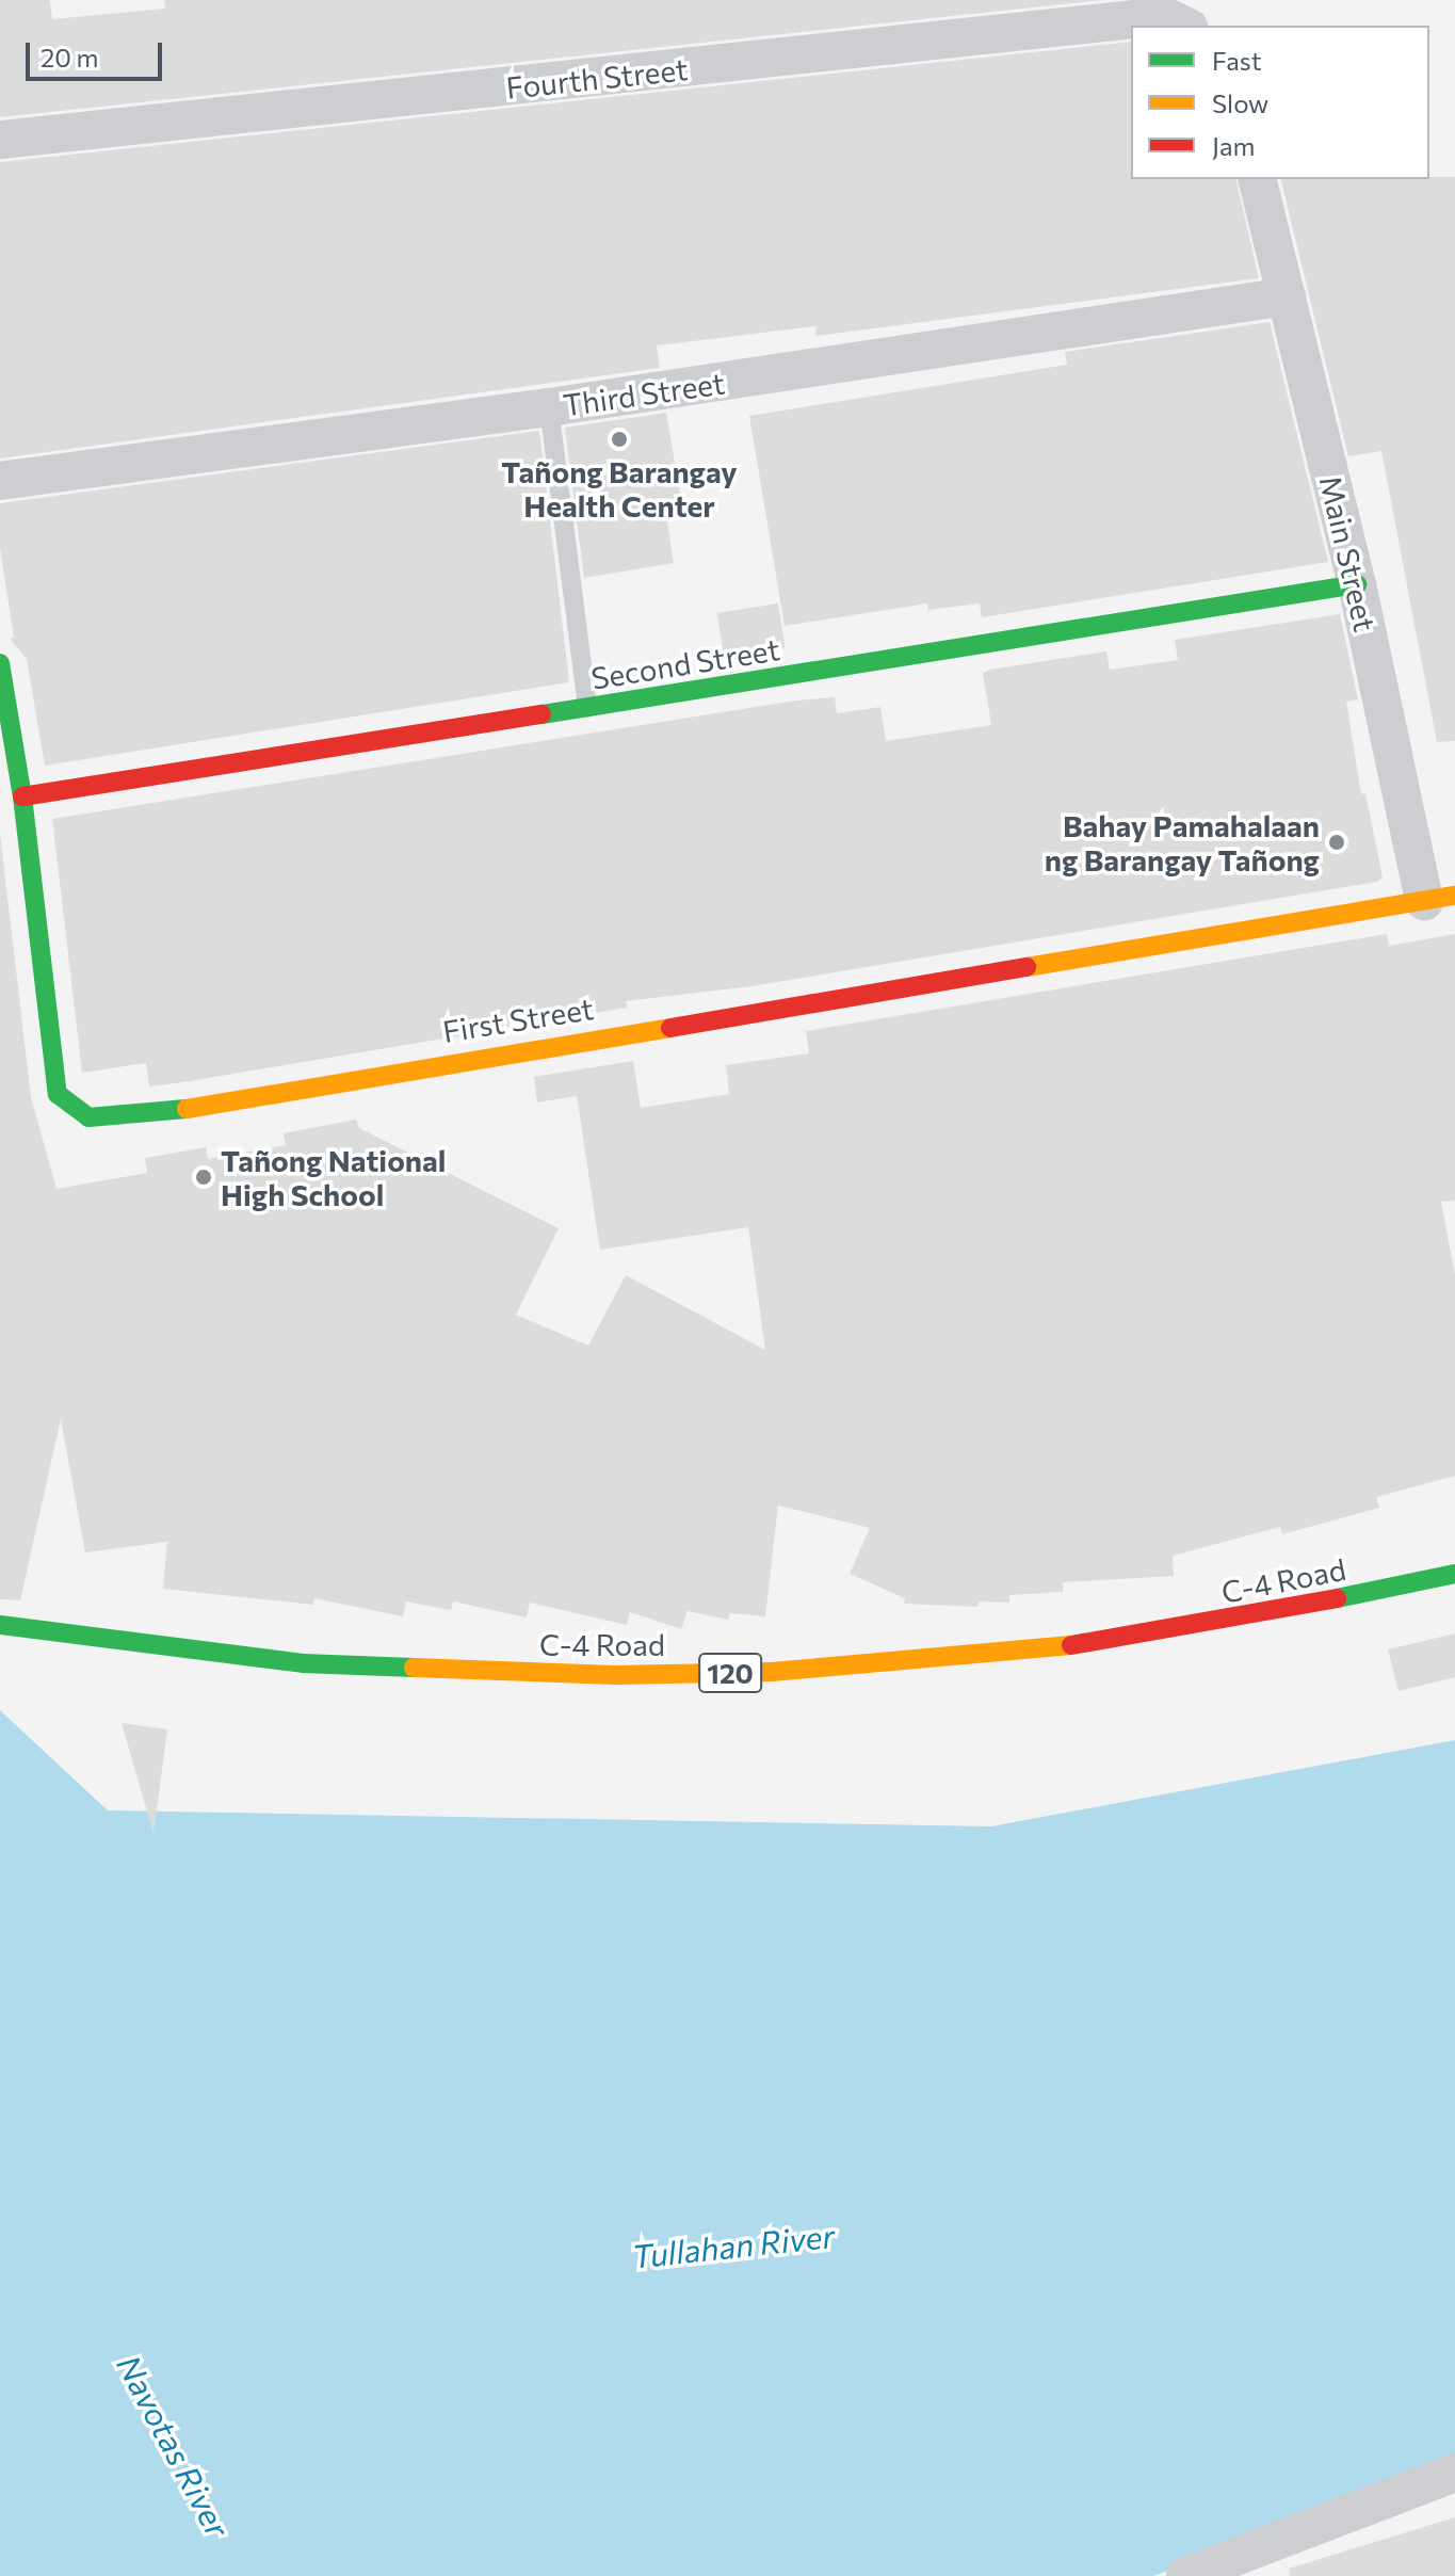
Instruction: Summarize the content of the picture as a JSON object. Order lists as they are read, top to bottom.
{
  "streets": {
    "main road": [
      "Second Street",
      "First Street",
      "C-4 Road",
      "120"
    ],
    "street": ["Fourth Street", "Third Street", "Main Street"]
  },
  "crossings": [
    ["Third Street", "Main Street"],
    ["Main Street", "Second Street"],
    ["Main Street", "First Street"],
    ["Second Street", "First Street"]
  ],
  "water": ["Tullahan River", "Navotas River"],
  "places": ["Tañong Barangay Health Center", "Bahay Pamahalaan ng Barangay Tañong", "Tañong National High School"],
  "legend": ["Fast", "Slow", "Jam"],
  "scale_bar": "20 m"
}
